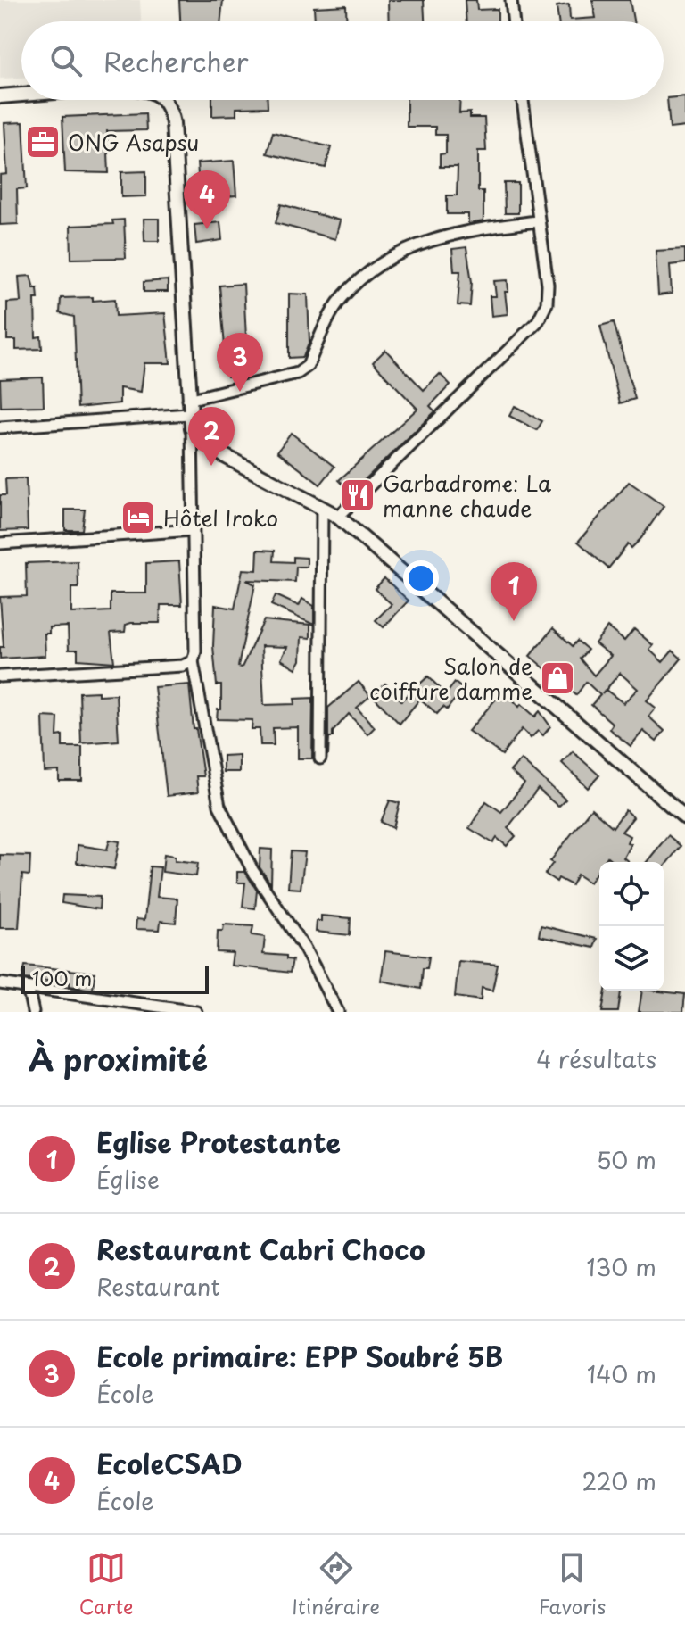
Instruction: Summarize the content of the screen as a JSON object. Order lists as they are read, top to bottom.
{
  "places": {
    "office": ["ONG Asapsu"],
    "restaurant": ["Garbadrome: La manne chaude"],
    "hotel": ["Hôtel Iroko"],
    "shop": ["Salon de coiffure damme"]
  },
  "scale_bar": "100 m",
  "page": {
    "search": "Rechercher",
    "pins": [
      "4",
      "3",
      "2",
      "1"
    ],
    "scale": "100 m",
    "heading": ["À proximité", "4 résultats"],
    "list": [
      {
        "mark": "1",
        "name": "Eglise Protestante",
        "note": "Église",
        "value": "50 m"
      },
      {
        "mark": "2",
        "name": "Restaurant Cabri Choco",
        "note": "Restaurant",
        "value": "130 m"
      },
      {
        "mark": "3",
        "name": "Ecole primaire: EPP Soubré 5B",
        "note": "École",
        "value": "140 m"
      },
      {
        "mark": "4",
        "name": "EcoleCSAD",
        "note": "École",
        "value": "220 m"
      }
    ],
    "nav": ["Carte", "Itinéraire", "Favoris"]
  }
}
